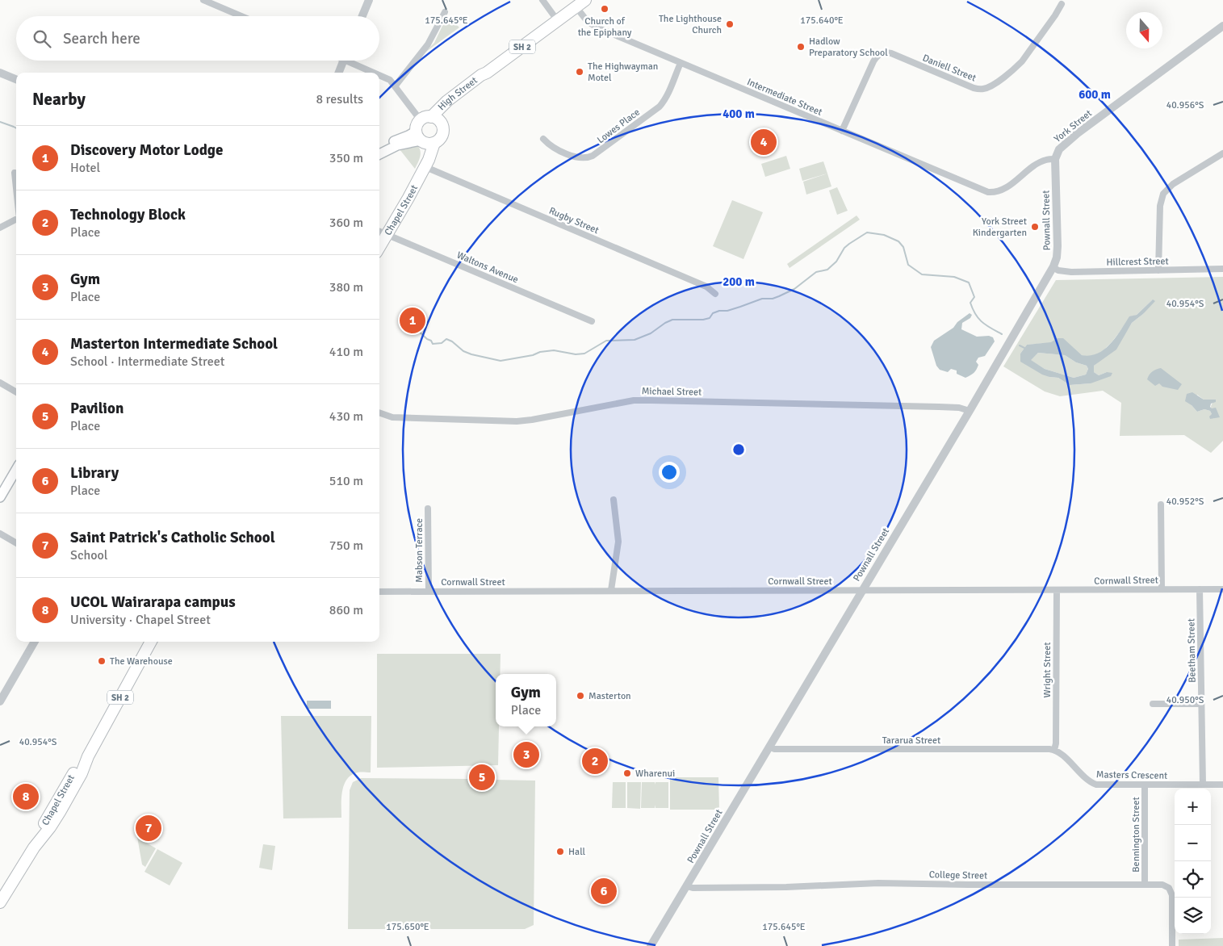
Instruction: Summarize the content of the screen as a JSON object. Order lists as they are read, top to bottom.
{
  "streets": {
    "highway": ["SH 2", "High Street", "Chapel Street"],
    "street": [
      "Daniell Street",
      "Intermediate Street",
      "Lowes Place",
      "York Street",
      "Rugby Street",
      "Pownall Street",
      "Hillcrest Street",
      "Waltons Avenue",
      "Michael Street",
      "Mabson Terrace",
      "Cornwall Street",
      "Beetham Street",
      "Wright Street",
      "Tararua Street",
      "Masters Crescent",
      "Bennington Street",
      "College Street"
    ]
  },
  "crossings": [
    ["SH 2", "High Street"],
    ["SH 2", "Chapel Street"],
    ["Daniell Street", "Intermediate Street"],
    ["High Street", "Intermediate Street"],
    ["High Street", "Chapel Street"],
    ["Intermediate Street", "Lowes Place"],
    ["Intermediate Street", "York Street"],
    ["York Street", "Pownall Street"],
    ["Chapel Street", "Rugby Street"],
    ["Chapel Street", "Waltons Avenue"],
    ["Pownall Street", "Hillcrest Street"],
    ["Pownall Street", "Michael Street"],
    ["Pownall Street", "Cornwall Street"],
    ["Pownall Street", "Tararua Street"],
    ["Pownall Street", "College Street"],
    ["Mabson Terrace", "Cornwall Street"],
    ["Cornwall Street", "Beetham Street"],
    ["Cornwall Street", "Wright Street"],
    ["Beetham Street", "Masters Crescent"],
    ["Wright Street", "Tararua Street"],
    ["Wright Street", "Masters Crescent"],
    ["Tararua Street", "Masters Crescent"],
    ["Masters Crescent", "Bennington Street"],
    ["Bennington Street", "College Street"]
  ],
  "places": [
    "Church of the Epiphany",
    "The Lighthouse Church",
    "Hadlow Preparatory School",
    "The Highwayman Motel",
    "York Street Kindergarten",
    "The Warehouse",
    "Masterton",
    "Wharenui",
    "Hall"
  ],
  "north": "bottom",
  "page": {
    "search": "Search here",
    "heading": ["Nearby", "8 results"],
    "list": [
      {
        "mark": "1",
        "name": "Discovery Motor Lodge",
        "note": "Hotel",
        "value": "350 m"
      },
      {
        "mark": "2",
        "name": "Technology Block",
        "note": "Place",
        "value": "360 m"
      },
      {
        "mark": "3",
        "name": "Gym",
        "note": "Place",
        "value": "380 m"
      },
      {
        "mark": "4",
        "name": "Masterton Intermediate School",
        "note": "School · Intermediate Street",
        "value": "410 m"
      },
      {
        "mark": "5",
        "name": "Pavilion",
        "note": "Place",
        "value": "430 m"
      },
      {
        "mark": "6",
        "name": "Library",
        "note": "Place",
        "value": "510 m"
      },
      {
        "mark": "7",
        "name": "Saint Patrick's Catholic School",
        "note": "School",
        "value": "750 m"
      },
      {
        "mark": "8",
        "name": "UCOL Wairarapa campus",
        "note": "University · Chapel Street",
        "value": "860 m"
      }
    ],
    "pins": [
      "4",
      "1",
      "3",
      "2",
      "5",
      "8",
      "7",
      "6"
    ],
    "popup": ["Gym", "Place"],
    "map_buttons": ["+", "−"]
  },
  "coordinates": [
    "175.640°E",
    "175.645°E",
    "40.956°S",
    "40.954°S",
    "40.952°S",
    "40.950°S",
    "175.650°E"
  ],
  "rings": ["600 m", "400 m", "200 m"]
}
